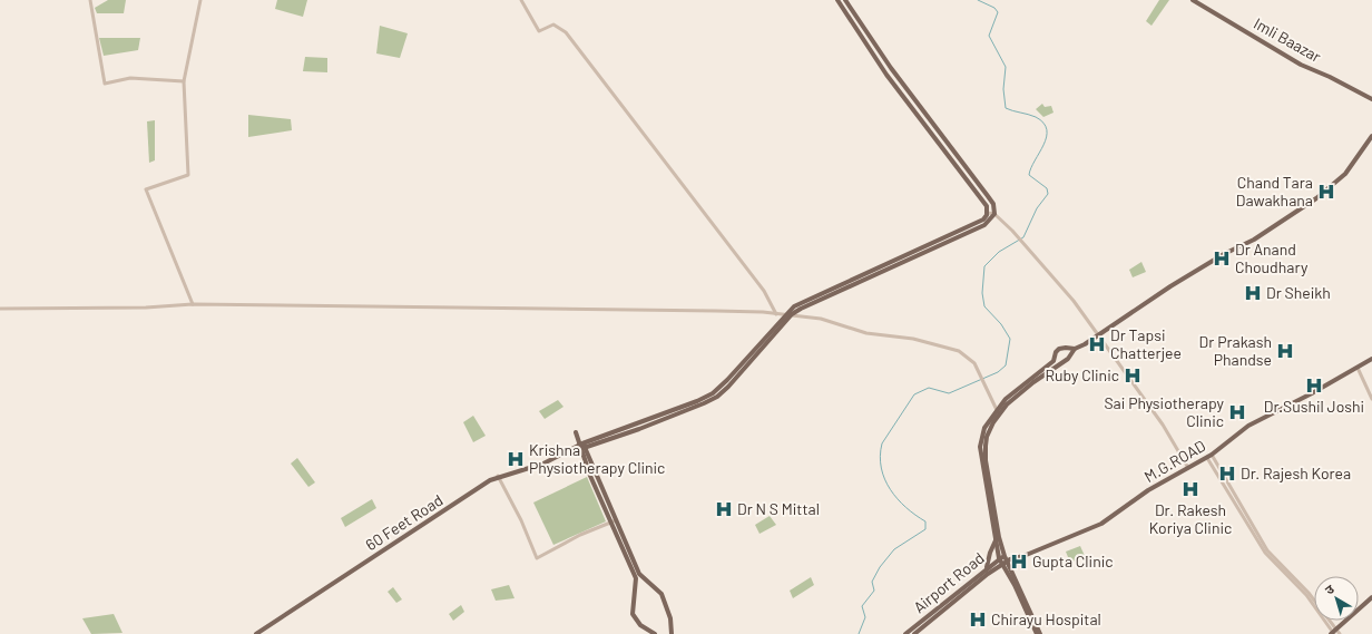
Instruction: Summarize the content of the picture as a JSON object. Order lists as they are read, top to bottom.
{
  "streets": {
    "main road": [
      "Imli Baazar",
      "M.G.ROAD",
      "60 Feet Road",
      "Airport Road"
    ]
  },
  "crossings": [
    ["M.G.ROAD", "Airport Road"]
  ],
  "places": {
    "hospital": [
      "Chand Tara Dawakhana",
      "Dr Anand Choudhary",
      "Dr Sheikh",
      "Dr Tapsi Chatterjee",
      "Dr Prakash Phandse",
      "Ruby Clinic",
      "Dr.Sushil Joshi",
      "Sai Physiotherapy Clinic",
      "Krishna Physiotherapy Clinic",
      "Dr. Rajesh Korea",
      "Dr. Rakesh Koriya Clinic",
      "Dr N S Mittal",
      "Gupta Clinic",
      "Chirayu Hospital"
    ]
  },
  "north": "top left"
}
